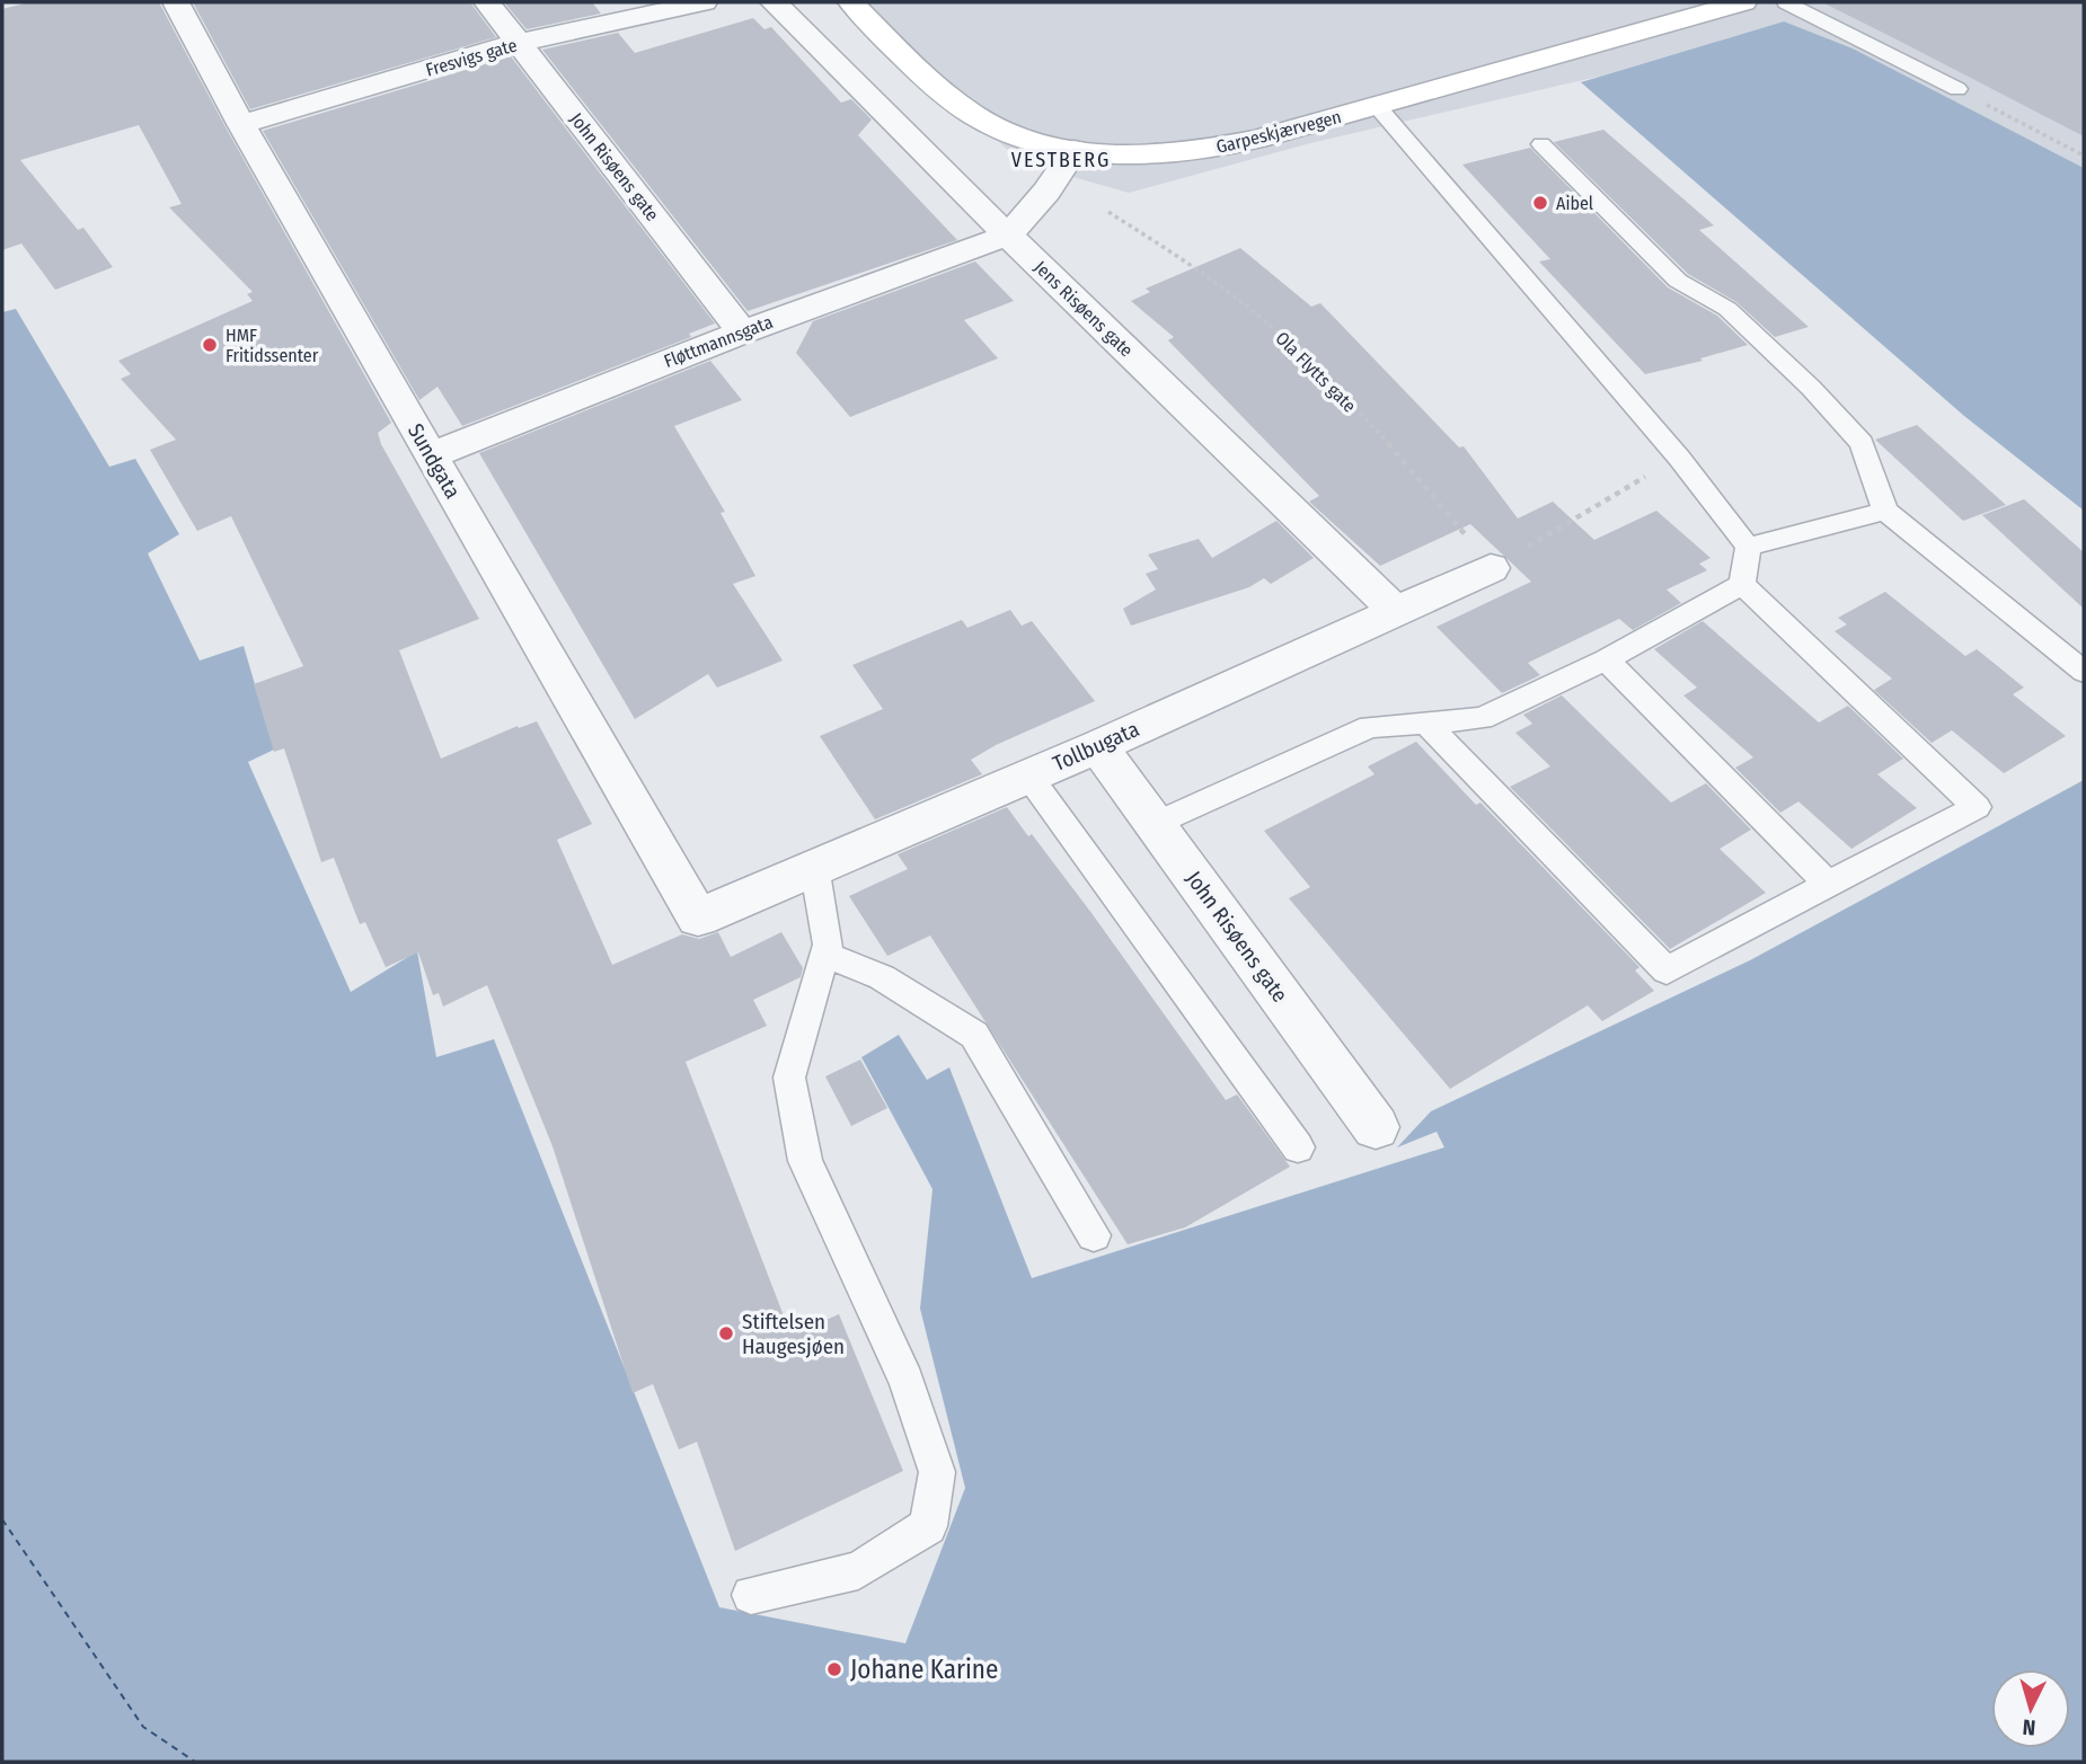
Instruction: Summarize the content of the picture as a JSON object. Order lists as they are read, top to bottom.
{
  "streets": {
    "main road": ["Garpeskjærvegen"],
    "street": [
      "Fresvigs gate",
      "John Risøens gate",
      "Jens Risøens gate",
      "Fløttmannsgata",
      "Sundgata",
      "Tollbugata"
    ],
    "path": ["Ola Flytts gate"]
  },
  "crossings": [
    ["Fresvigs gate", "John Risøens gate"],
    ["Fresvigs gate", "Sundgata"],
    ["John Risøens gate", "Fløttmannsgata"],
    ["John Risøens gate", "Tollbugata"],
    ["Jens Risøens gate", "Fløttmannsgata"],
    ["Jens Risøens gate", "Tollbugata"],
    ["Fløttmannsgata", "Sundgata"],
    ["Ola Flytts gate", "Tollbugata"],
    ["Sundgata", "Tollbugata"]
  ],
  "districts": ["VESTBERG"],
  "places": [
    "Aibel",
    "HMF Fritidssenter",
    "Stiftelsen Haugesjøen",
    "Johane Karine"
  ],
  "north": "bottom"
}
